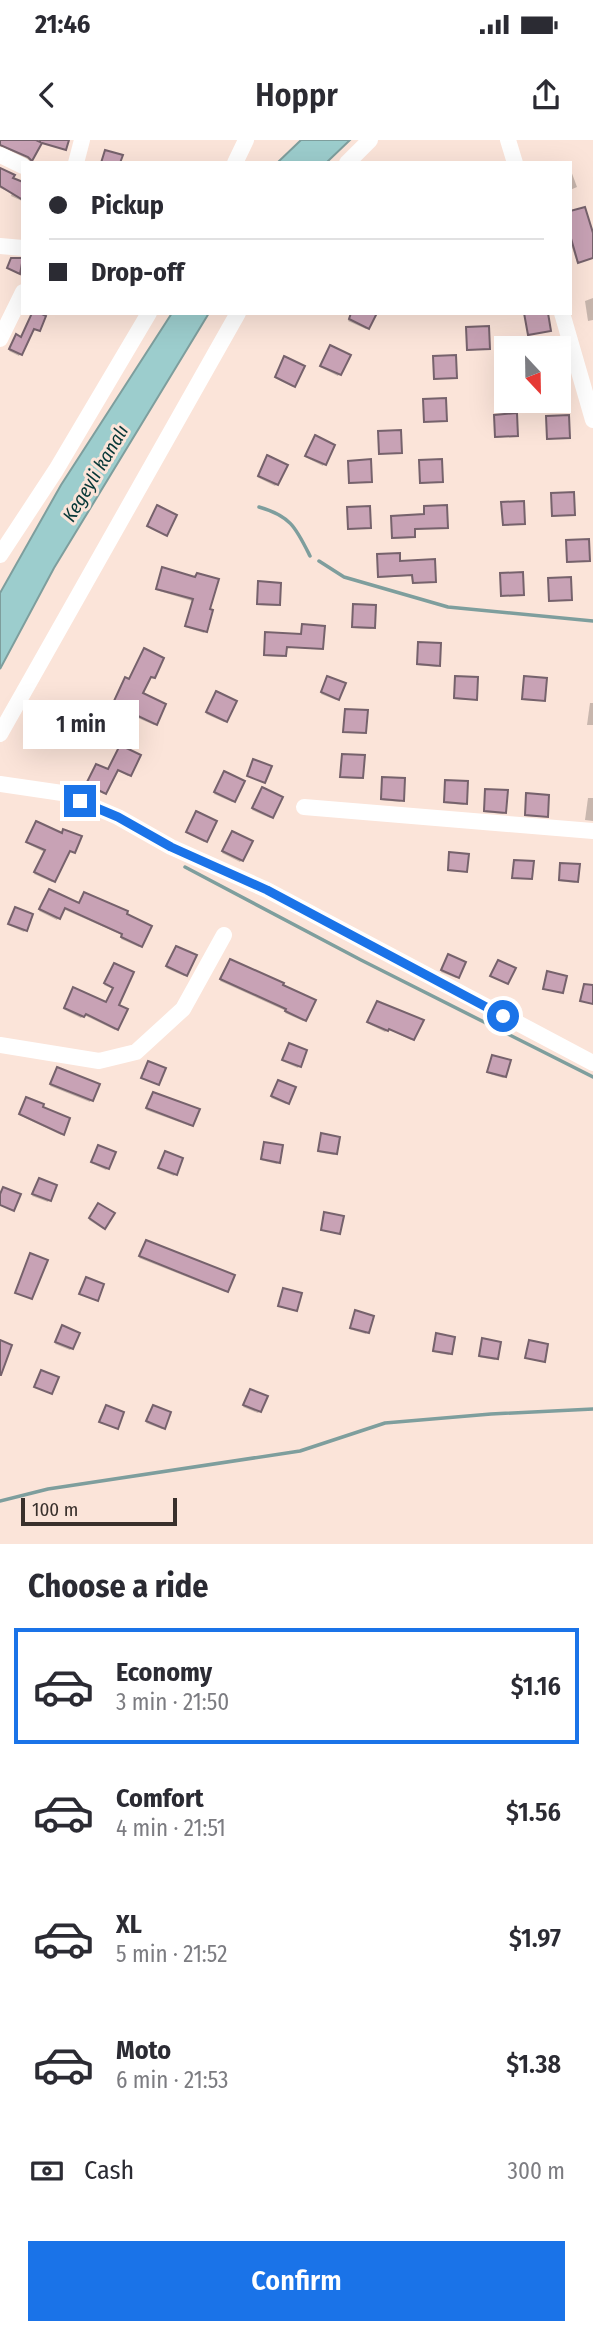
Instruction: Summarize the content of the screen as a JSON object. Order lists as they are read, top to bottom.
{
  "water": ["Kegeyli kanalı"],
  "scale_bar": "100 m",
  "north": "bottom",
  "page": {
    "status": "21:46",
    "header": "Hoppr",
    "banner": ["Pickup", "Drop-off"],
    "bubble": "1 min",
    "scale": "100 m",
    "heading": "Choose a ride",
    "list": [
      {
        "name": "Economy",
        "note": "3 min · 21:50",
        "value": "$1.16"
      },
      {
        "name": "Comfort",
        "note": "4 min · 21:51",
        "value": "$1.56"
      },
      {
        "name": "XL",
        "note": "5 min · 21:52",
        "value": "$1.97"
      },
      {
        "name": "Moto",
        "note": "6 min · 21:53",
        "value": "$1.38"
      }
    ],
    "pay": ["Cash", "300 m"],
    "buttons": "Confirm"
  }
}
